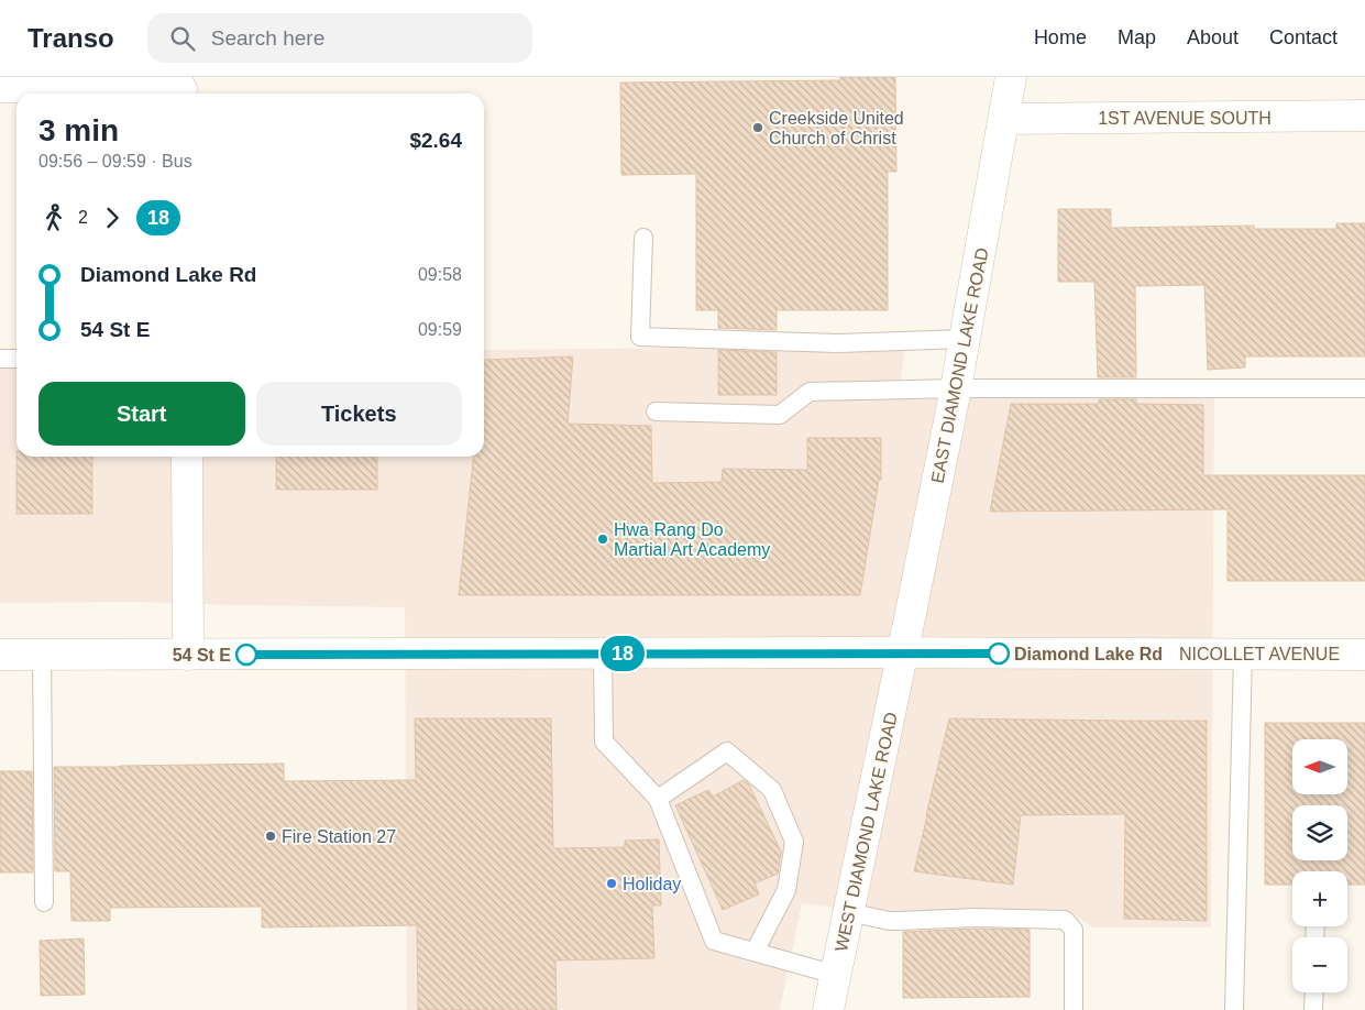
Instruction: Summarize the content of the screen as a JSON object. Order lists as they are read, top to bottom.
{
  "streets": {
    "street": [
      "1ST AVENUE SOUTH",
      "EAST DIAMOND LAKE ROAD",
      "NICOLLET AVENUE",
      "WEST DIAMOND LAKE ROAD"
    ]
  },
  "crossings": [
    ["1ST AVENUE SOUTH", "EAST DIAMOND LAKE ROAD"],
    ["EAST DIAMOND LAKE ROAD", "NICOLLET AVENUE"],
    ["EAST DIAMOND LAKE ROAD", "WEST DIAMOND LAKE ROAD"],
    ["NICOLLET AVENUE", "WEST DIAMOND LAKE ROAD"]
  ],
  "places": [
    "Creekside United Church of Christ",
    "Hwa Rang Do Martial Art Academy",
    "Diamond Lake Rd",
    "54 St E",
    "Fire Station 27",
    "Holiday"
  ],
  "lines": ["bus line 18"],
  "north": "left",
  "page": {
    "header": "Transo",
    "search": "Search here",
    "nav": [
      "Home",
      "Map",
      "About",
      "Contact"
    ],
    "on_map": "18",
    "heading": ["3 min", "09:56 – 09:59 · Bus", "$2.64"],
    "legs": ["2", "18"],
    "list": [
      {
        "name": "Diamond Lake Rd",
        "value": "09:58"
      },
      {
        "name": "54 St E",
        "value": "09:59"
      }
    ],
    "buttons": ["Start", "Tickets"],
    "map_buttons": ["+", "−"]
  }
}
